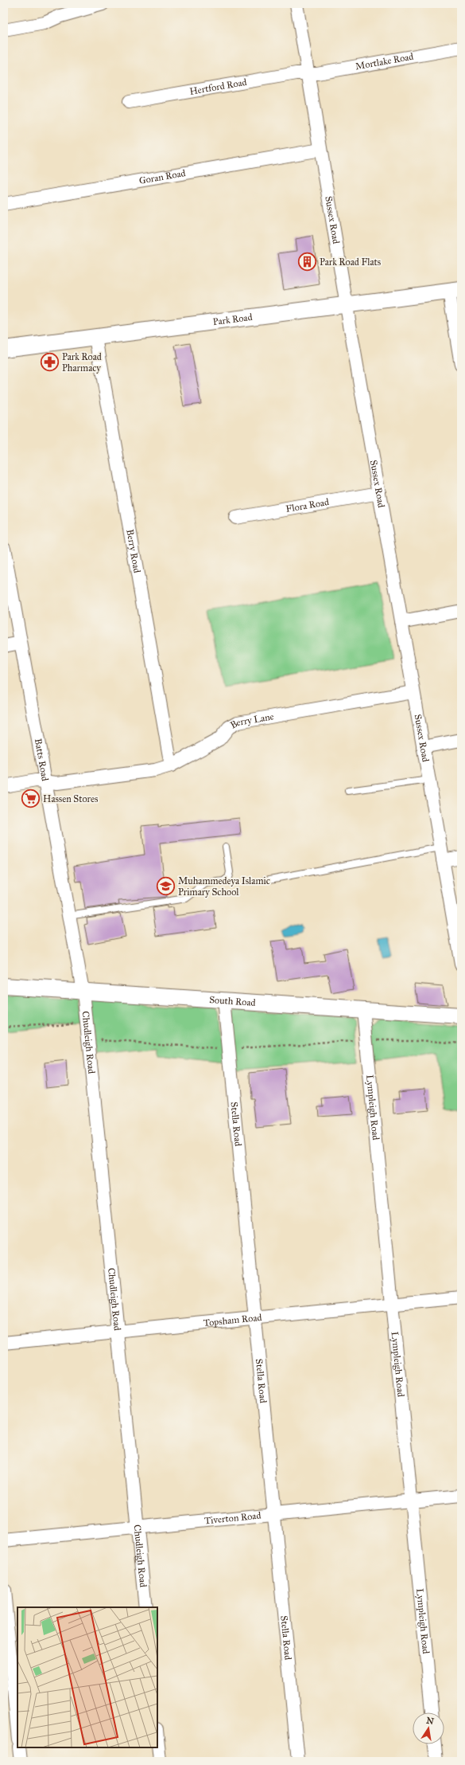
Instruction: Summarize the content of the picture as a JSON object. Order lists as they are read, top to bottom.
{
  "streets": {
    "street": [
      "Mortlake Road",
      "Hertford Road",
      "Goran Road",
      "Sussex Road",
      "Park Road",
      "Flora Road",
      "Berry Road",
      "Berry Lane",
      "Batts Road",
      "South Road",
      "Chudleigh Road",
      "Lympleigh Road",
      "Stella Road",
      "Topsham Road",
      "Tiverton Road"
    ]
  },
  "crossings": [
    ["Mortlake Road", "Hertford Road"],
    ["Mortlake Road", "Sussex Road"],
    ["Hertford Road", "Sussex Road"],
    ["Goran Road", "Sussex Road"],
    ["Sussex Road", "Park Road"],
    ["Sussex Road", "Flora Road"],
    ["Sussex Road", "Berry Lane"],
    ["Park Road", "Berry Road"],
    ["Berry Road", "Berry Lane"],
    ["Berry Lane", "Batts Road"],
    ["Batts Road", "South Road"],
    ["Batts Road", "Chudleigh Road"],
    ["South Road", "Chudleigh Road"],
    ["South Road", "Lympleigh Road"],
    ["South Road", "Stella Road"],
    ["Chudleigh Road", "Topsham Road"],
    ["Chudleigh Road", "Tiverton Road"],
    ["Lympleigh Road", "Topsham Road"],
    ["Lympleigh Road", "Tiverton Road"],
    ["Stella Road", "Topsham Road"],
    ["Stella Road", "Tiverton Road"]
  ],
  "places": {
    "building": ["Park Road Flats"],
    "pharmacy": ["Park Road Pharmacy"],
    "supermarket": ["Hassen Stores"],
    "school or university": ["Muhammedeya Islamic Primary School"]
  },
  "north": "top"
}
